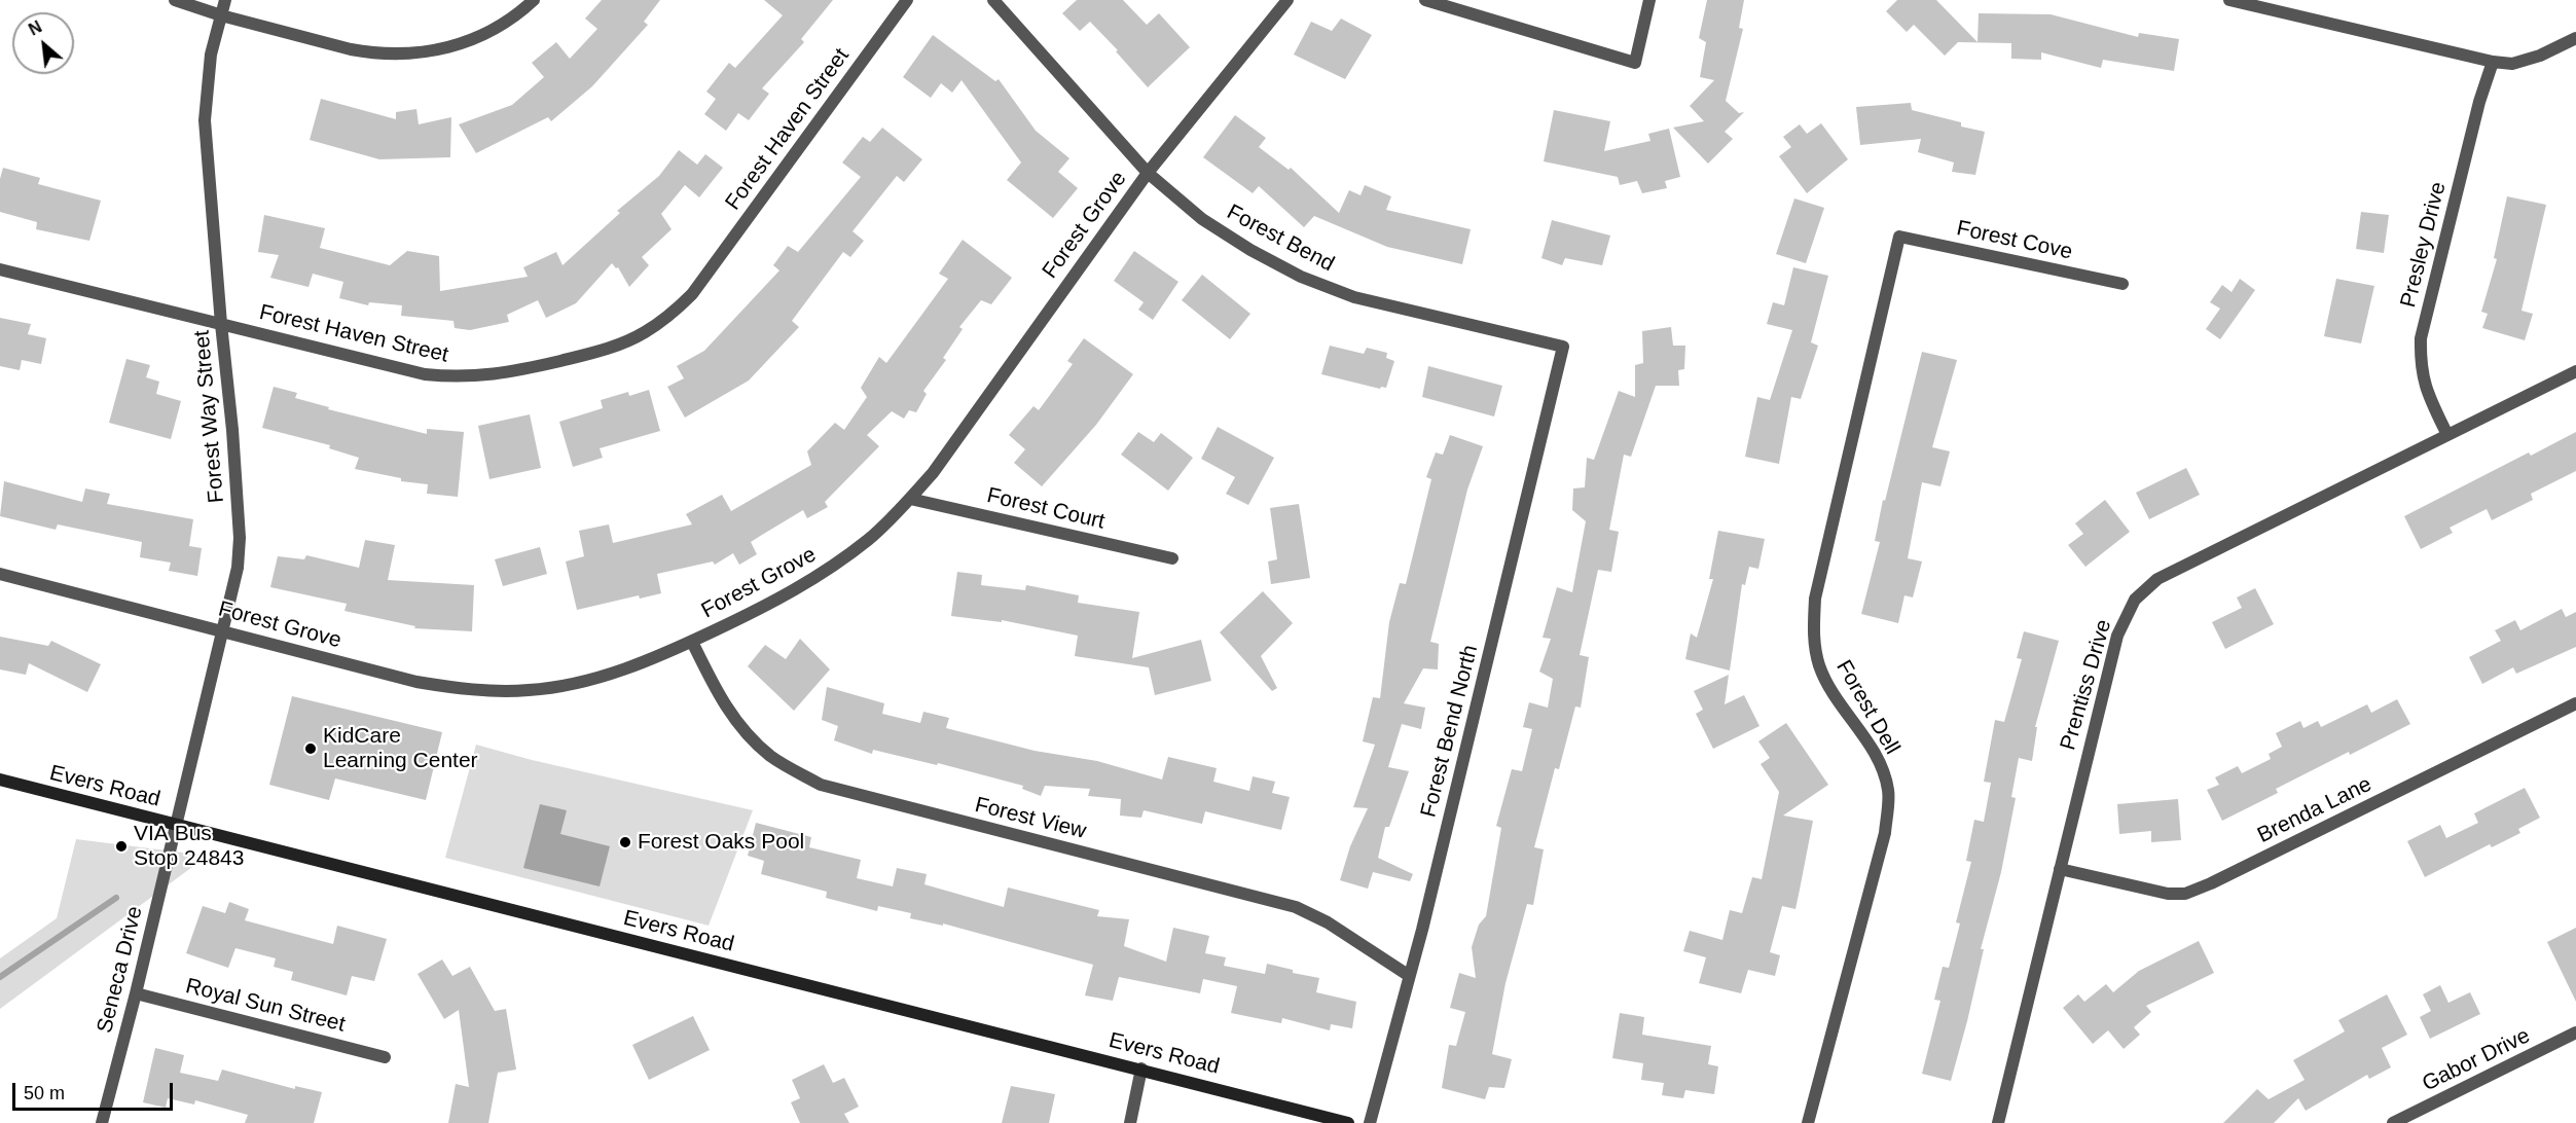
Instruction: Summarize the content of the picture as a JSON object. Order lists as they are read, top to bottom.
{
  "streets": {
    "main road": ["Evers Road"],
    "street": [
      "Forest Haven Street",
      "Forest Grove",
      "Forest Bend",
      "Forest Cove",
      "Presley Drive",
      "Forest Way Street",
      "Forest Court",
      "Prentiss Drive",
      "Forest Dell",
      "Forest Bend North",
      "Brenda Lane",
      "Forest View",
      "Seneca Drive",
      "Royal Sun Street",
      "Gabor Drive"
    ]
  },
  "crossings": [
    ["Forest Haven Street", "Forest Way Street"],
    ["Forest Grove", "Forest Bend"],
    ["Forest Grove", "Forest Way Street"],
    ["Forest Grove", "Forest Court"],
    ["Forest Grove", "Forest View"],
    ["Forest Bend", "Forest Bend North"],
    ["Forest Cove", "Forest Dell"],
    ["Presley Drive", "Prentiss Drive"],
    ["Forest Way Street", "Evers Road"],
    ["Forest Way Street", "Seneca Drive"],
    ["Prentiss Drive", "Brenda Lane"],
    ["Forest Bend North", "Forest View"],
    ["Evers Road", "Seneca Drive"],
    ["Seneca Drive", "Royal Sun Street"]
  ],
  "places": ["KidCare Learning Center", "Forest Oaks Pool", "VIA Bus Stop 24843"],
  "scale_bar": "50 m",
  "north": "top left"
}
